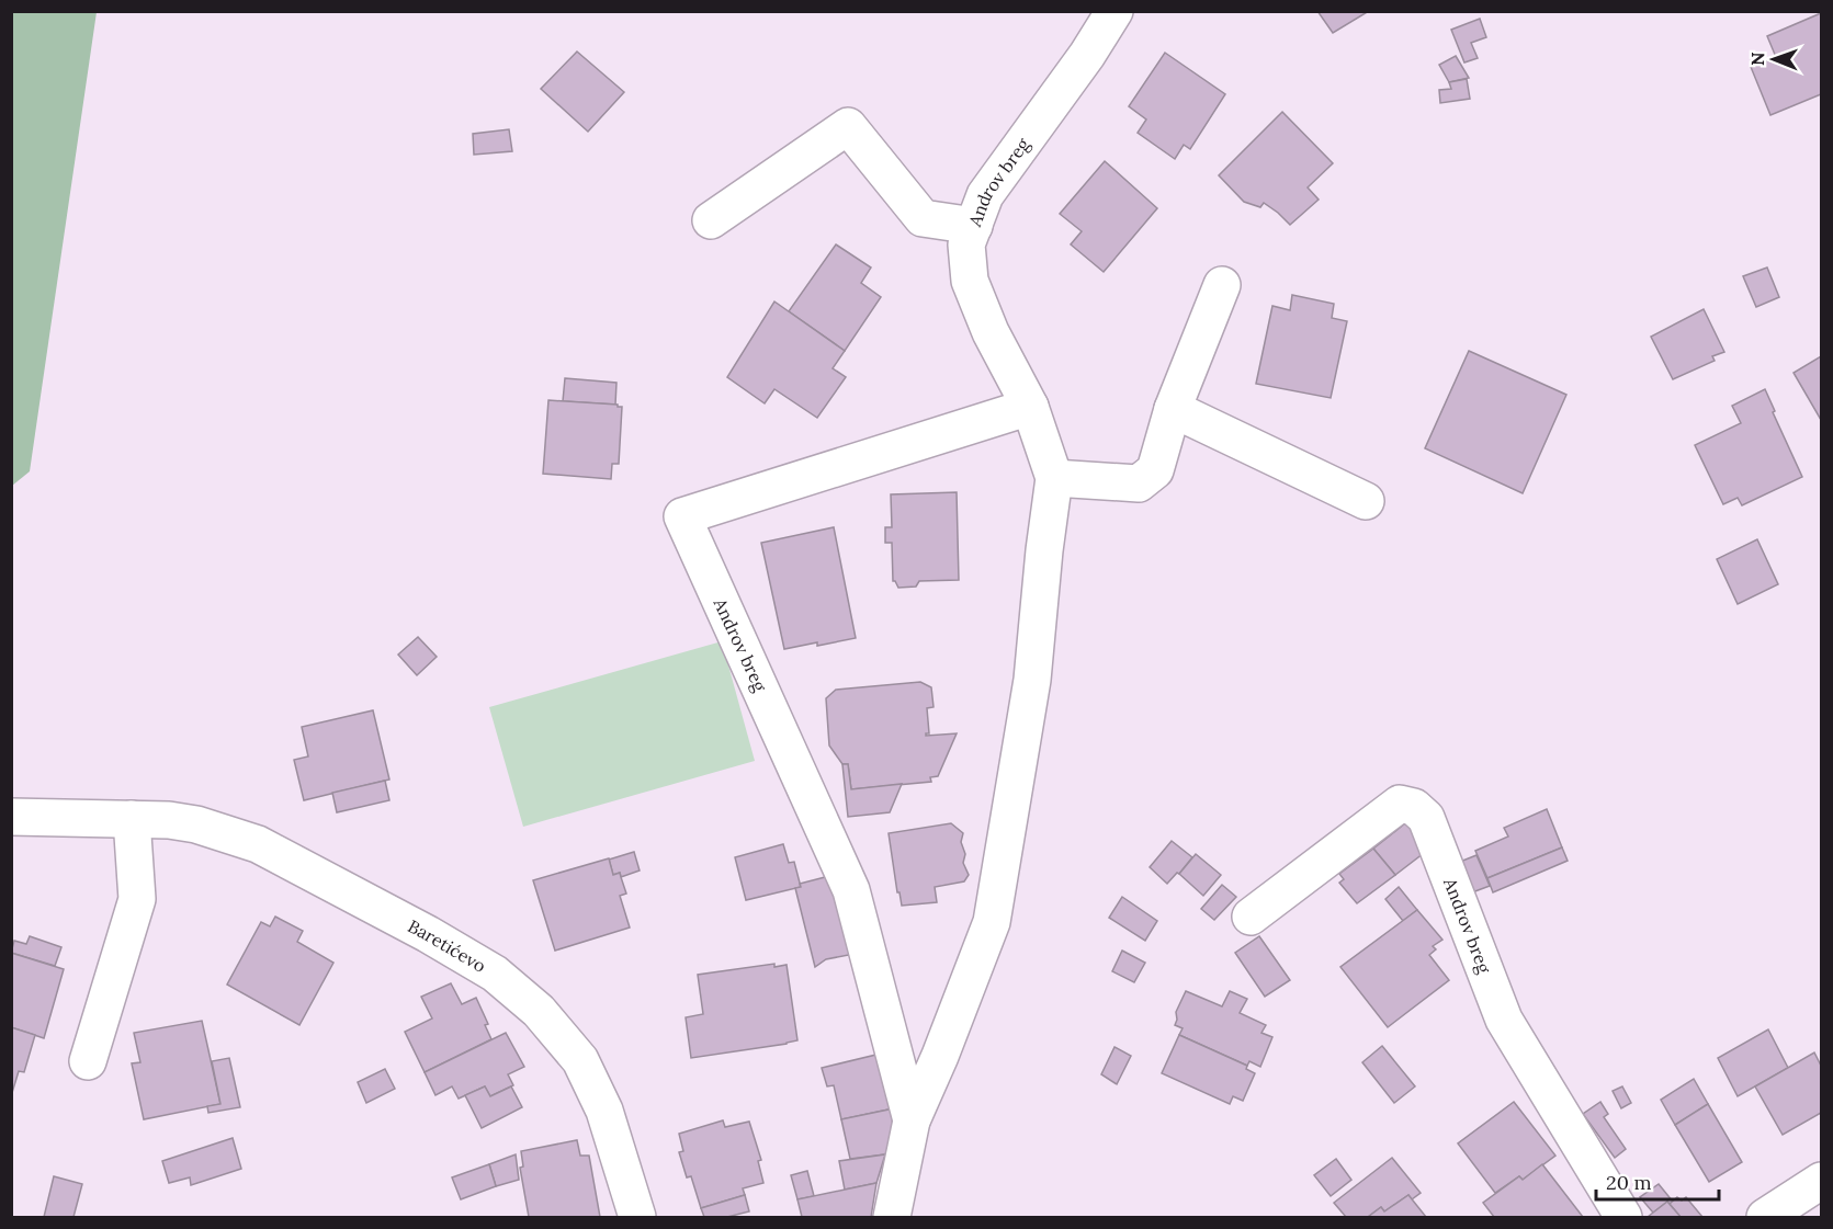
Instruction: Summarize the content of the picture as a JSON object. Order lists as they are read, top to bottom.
{
  "streets": {
    "street": ["Androv breg", "Baretićevo"]
  },
  "scale_bar": "20 m",
  "north": "left"
}
